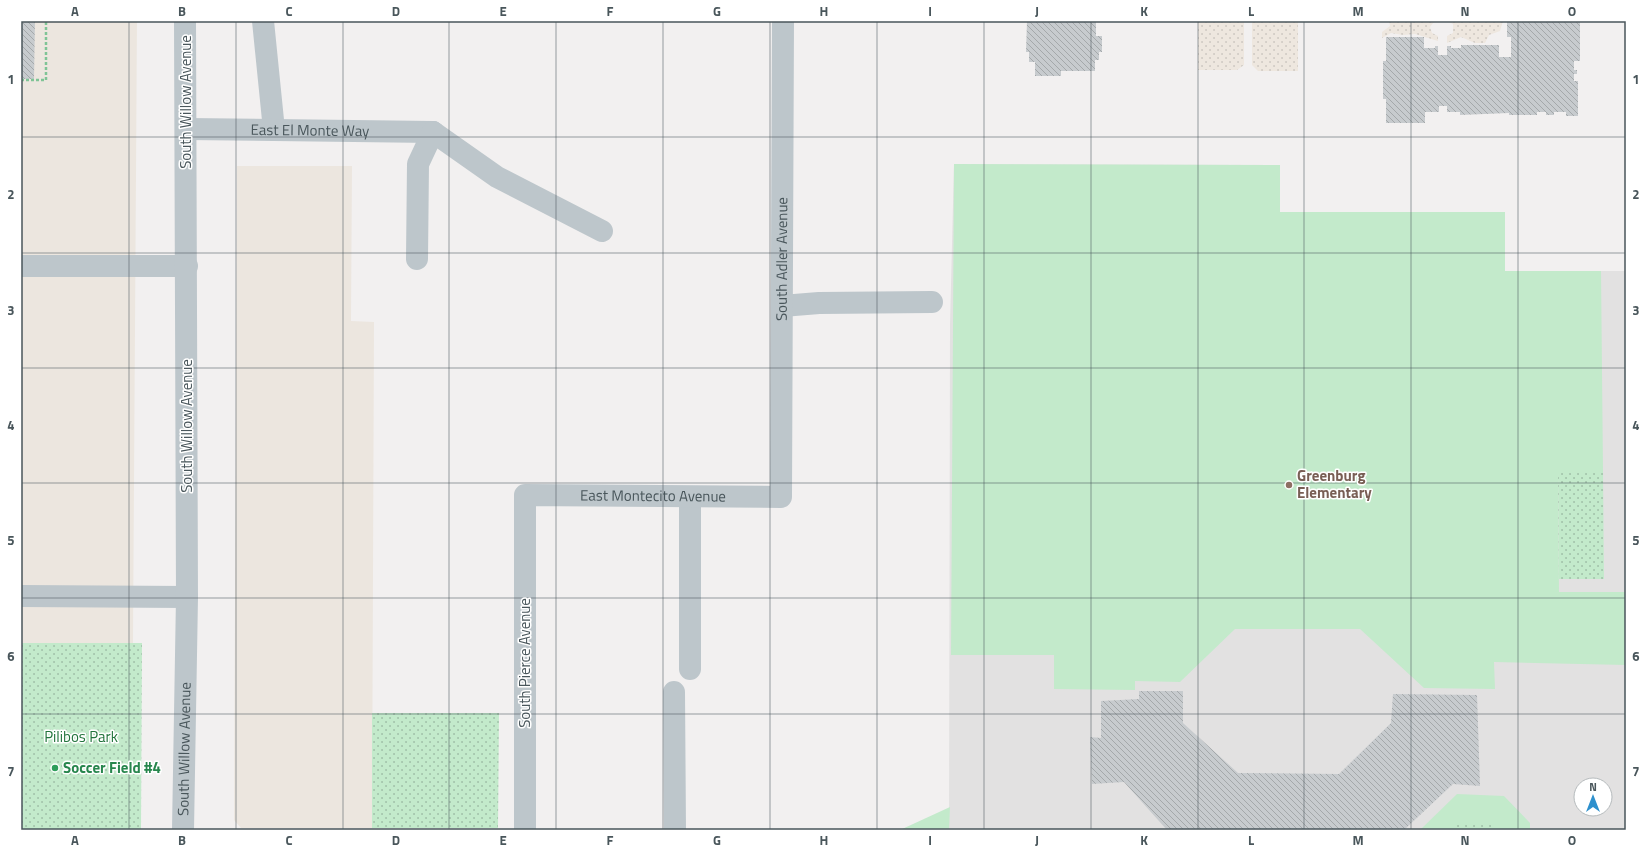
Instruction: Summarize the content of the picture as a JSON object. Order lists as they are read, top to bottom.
{
  "streets": {
    "street": [
      "South Willow Avenue",
      "East El Monte Way",
      "South Adler Avenue",
      "East Montecito Avenue",
      "South Pierce Avenue"
    ]
  },
  "crossings": [
    ["South Willow Avenue", "East El Monte Way"],
    ["South Adler Avenue", "East Montecito Avenue"],
    ["East Montecito Avenue", "South Pierce Avenue"]
  ],
  "parks": ["Pilibos Park"],
  "places": ["Greenburg Elementary", "Soccer Field #4"],
  "north": "top",
  "grid": {
    "columns": [
      "A",
      "B",
      "C",
      "D",
      "E",
      "F",
      "G",
      "H",
      "I",
      "J",
      "K",
      "L",
      "M",
      "N",
      "O"
    ],
    "rows": [
      "1",
      "2",
      "3",
      "4",
      "5",
      "6",
      "7"
    ]
  }
}
